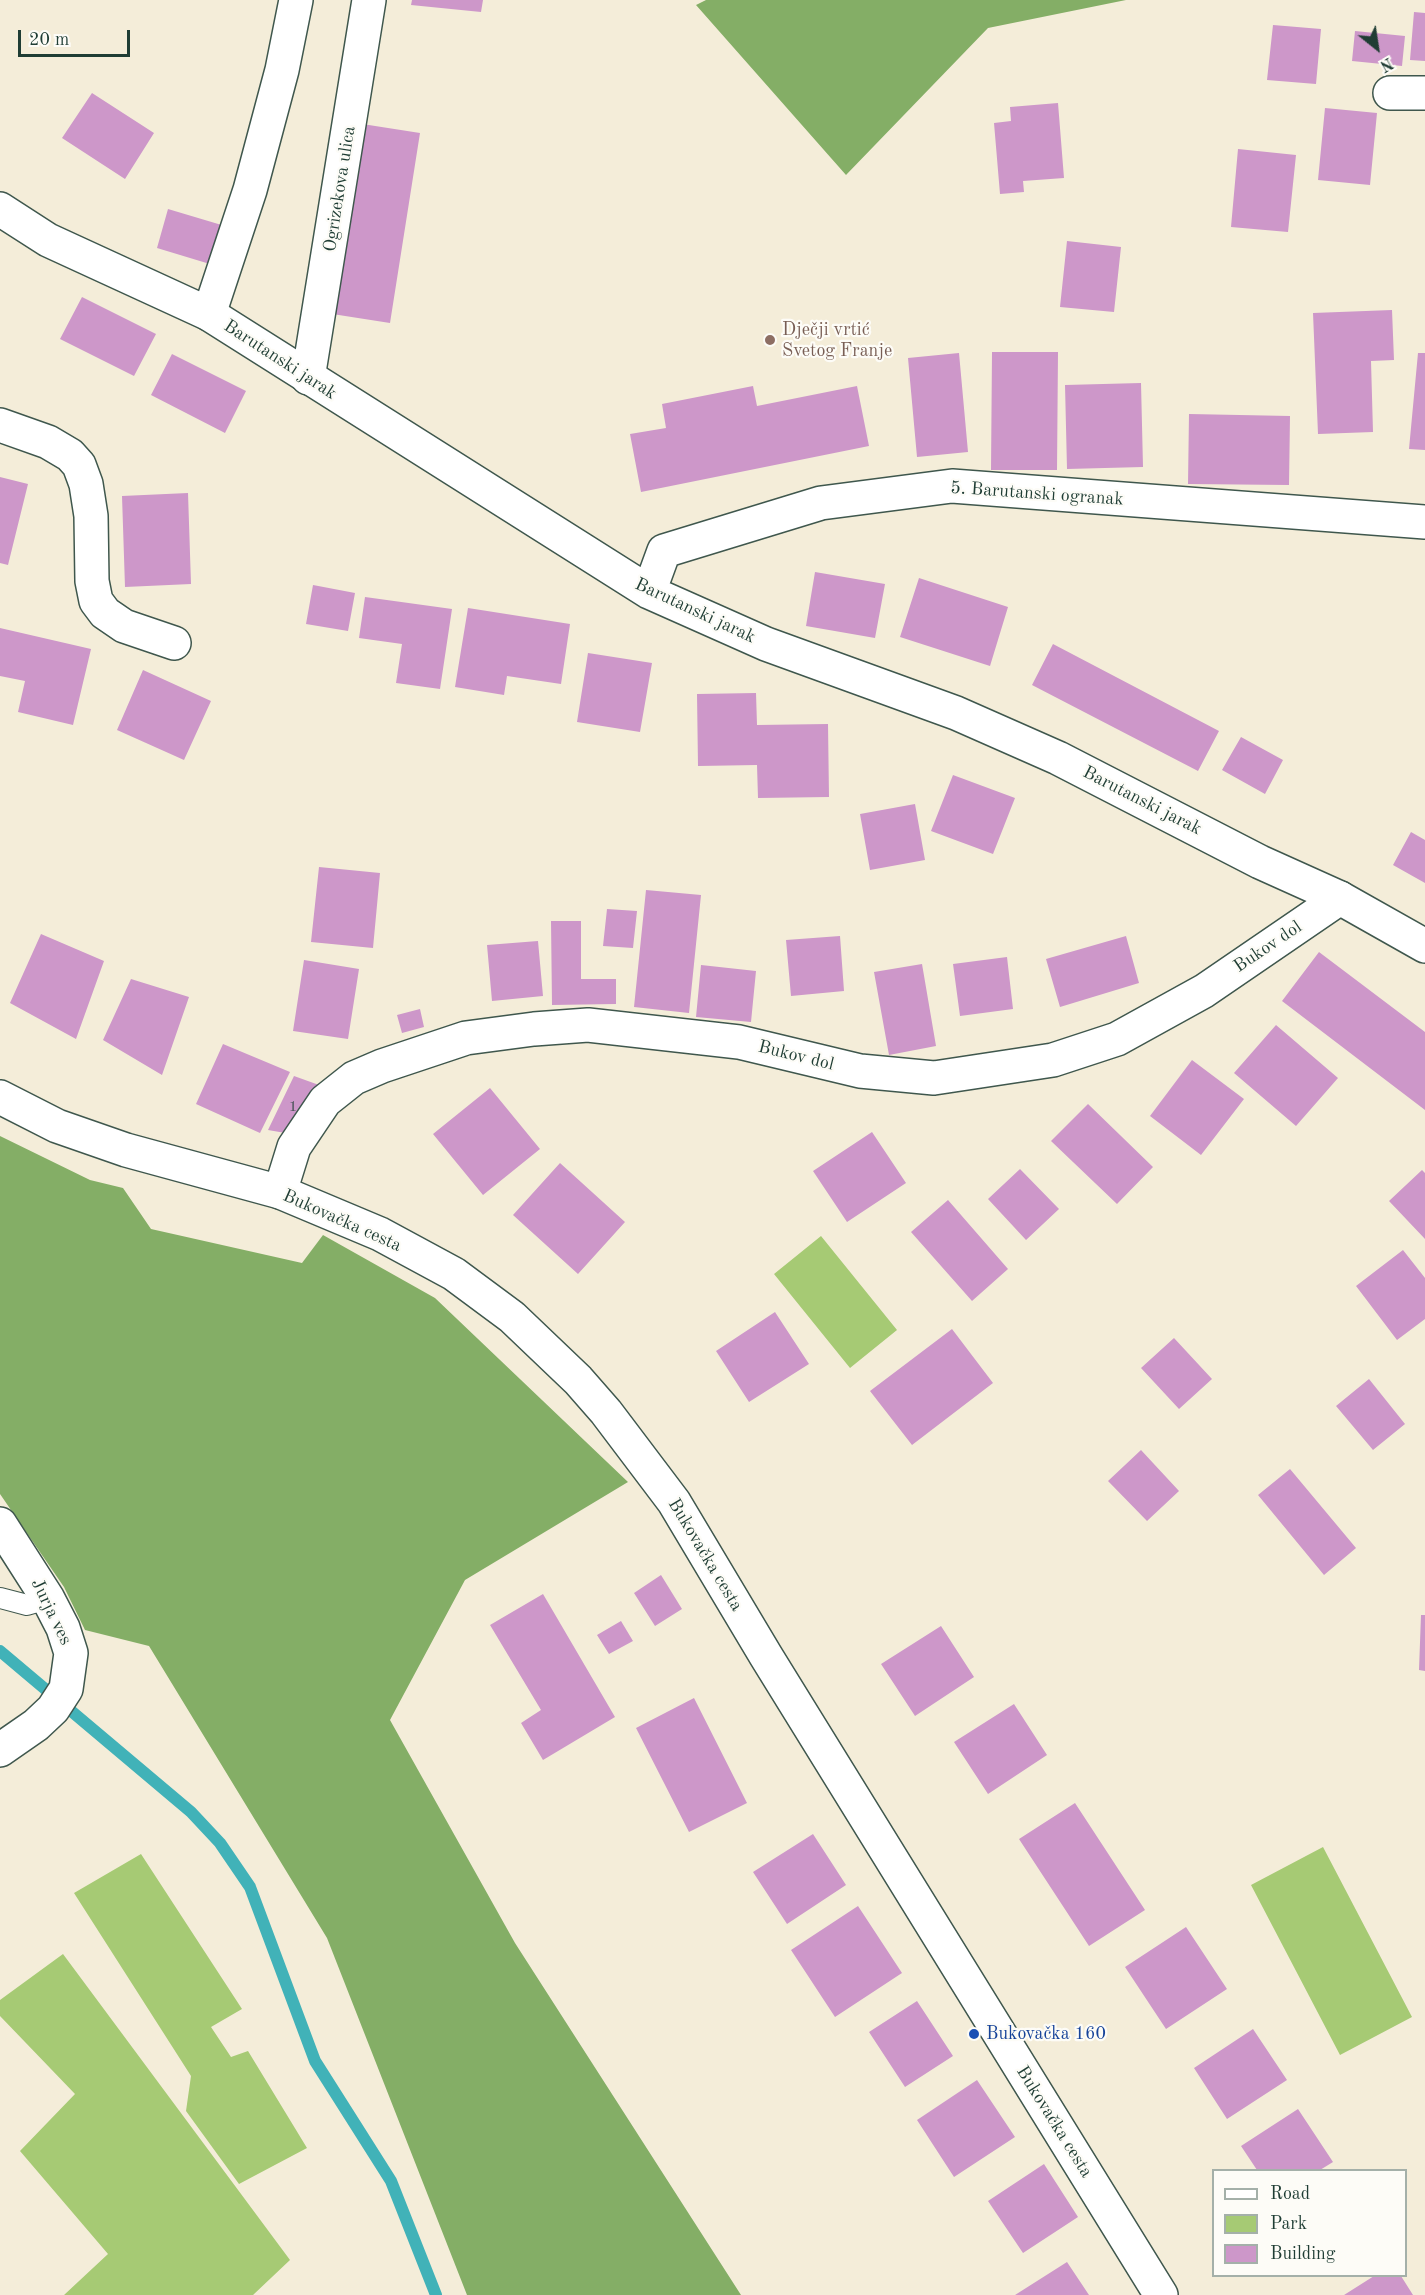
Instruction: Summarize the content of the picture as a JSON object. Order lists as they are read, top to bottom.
{
  "streets": {
    "street": [
      "Ogrizekova ulica",
      "Barutanski jarak",
      "5. Barutanski ogranak",
      "Bukov dol",
      "Bukovačka cesta",
      "Jurja ves"
    ]
  },
  "crossings": [
    ["Ogrizekova ulica", "Barutanski jarak"],
    ["Barutanski jarak", "5. Barutanski ogranak"],
    ["Barutanski jarak", "Bukov dol"],
    ["Bukov dol", "Bukovačka cesta"]
  ],
  "places": ["Dječji vrtić Svetog Franje", "Bukovačka 160"],
  "house_numbers": ["1"],
  "legend": ["Road", "Park", "Building"],
  "scale_bar": "20 m",
  "north": "bottom right"
}
